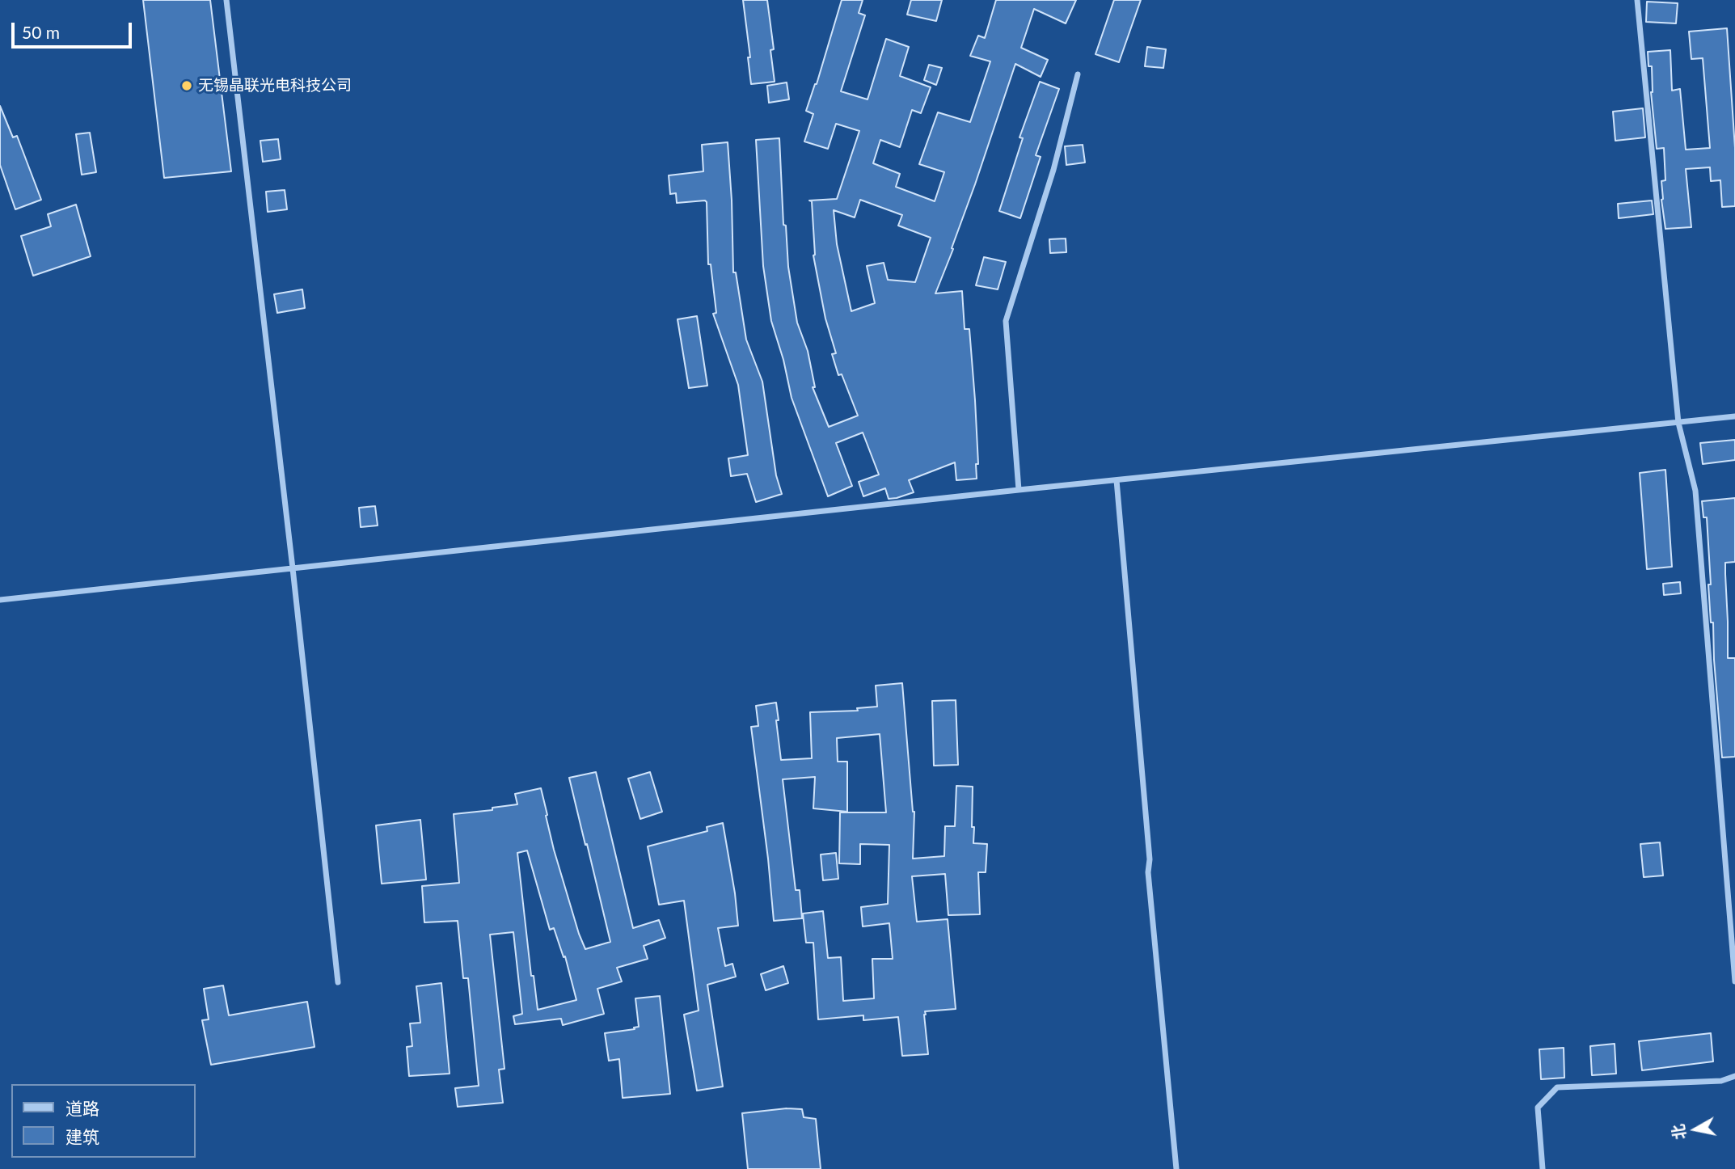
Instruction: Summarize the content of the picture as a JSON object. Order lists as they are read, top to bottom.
{
  "places": ["无锡晶联光电科技公司"],
  "legend": ["道路", "建筑"],
  "scale_bar": "50 m",
  "north": "left"
}
